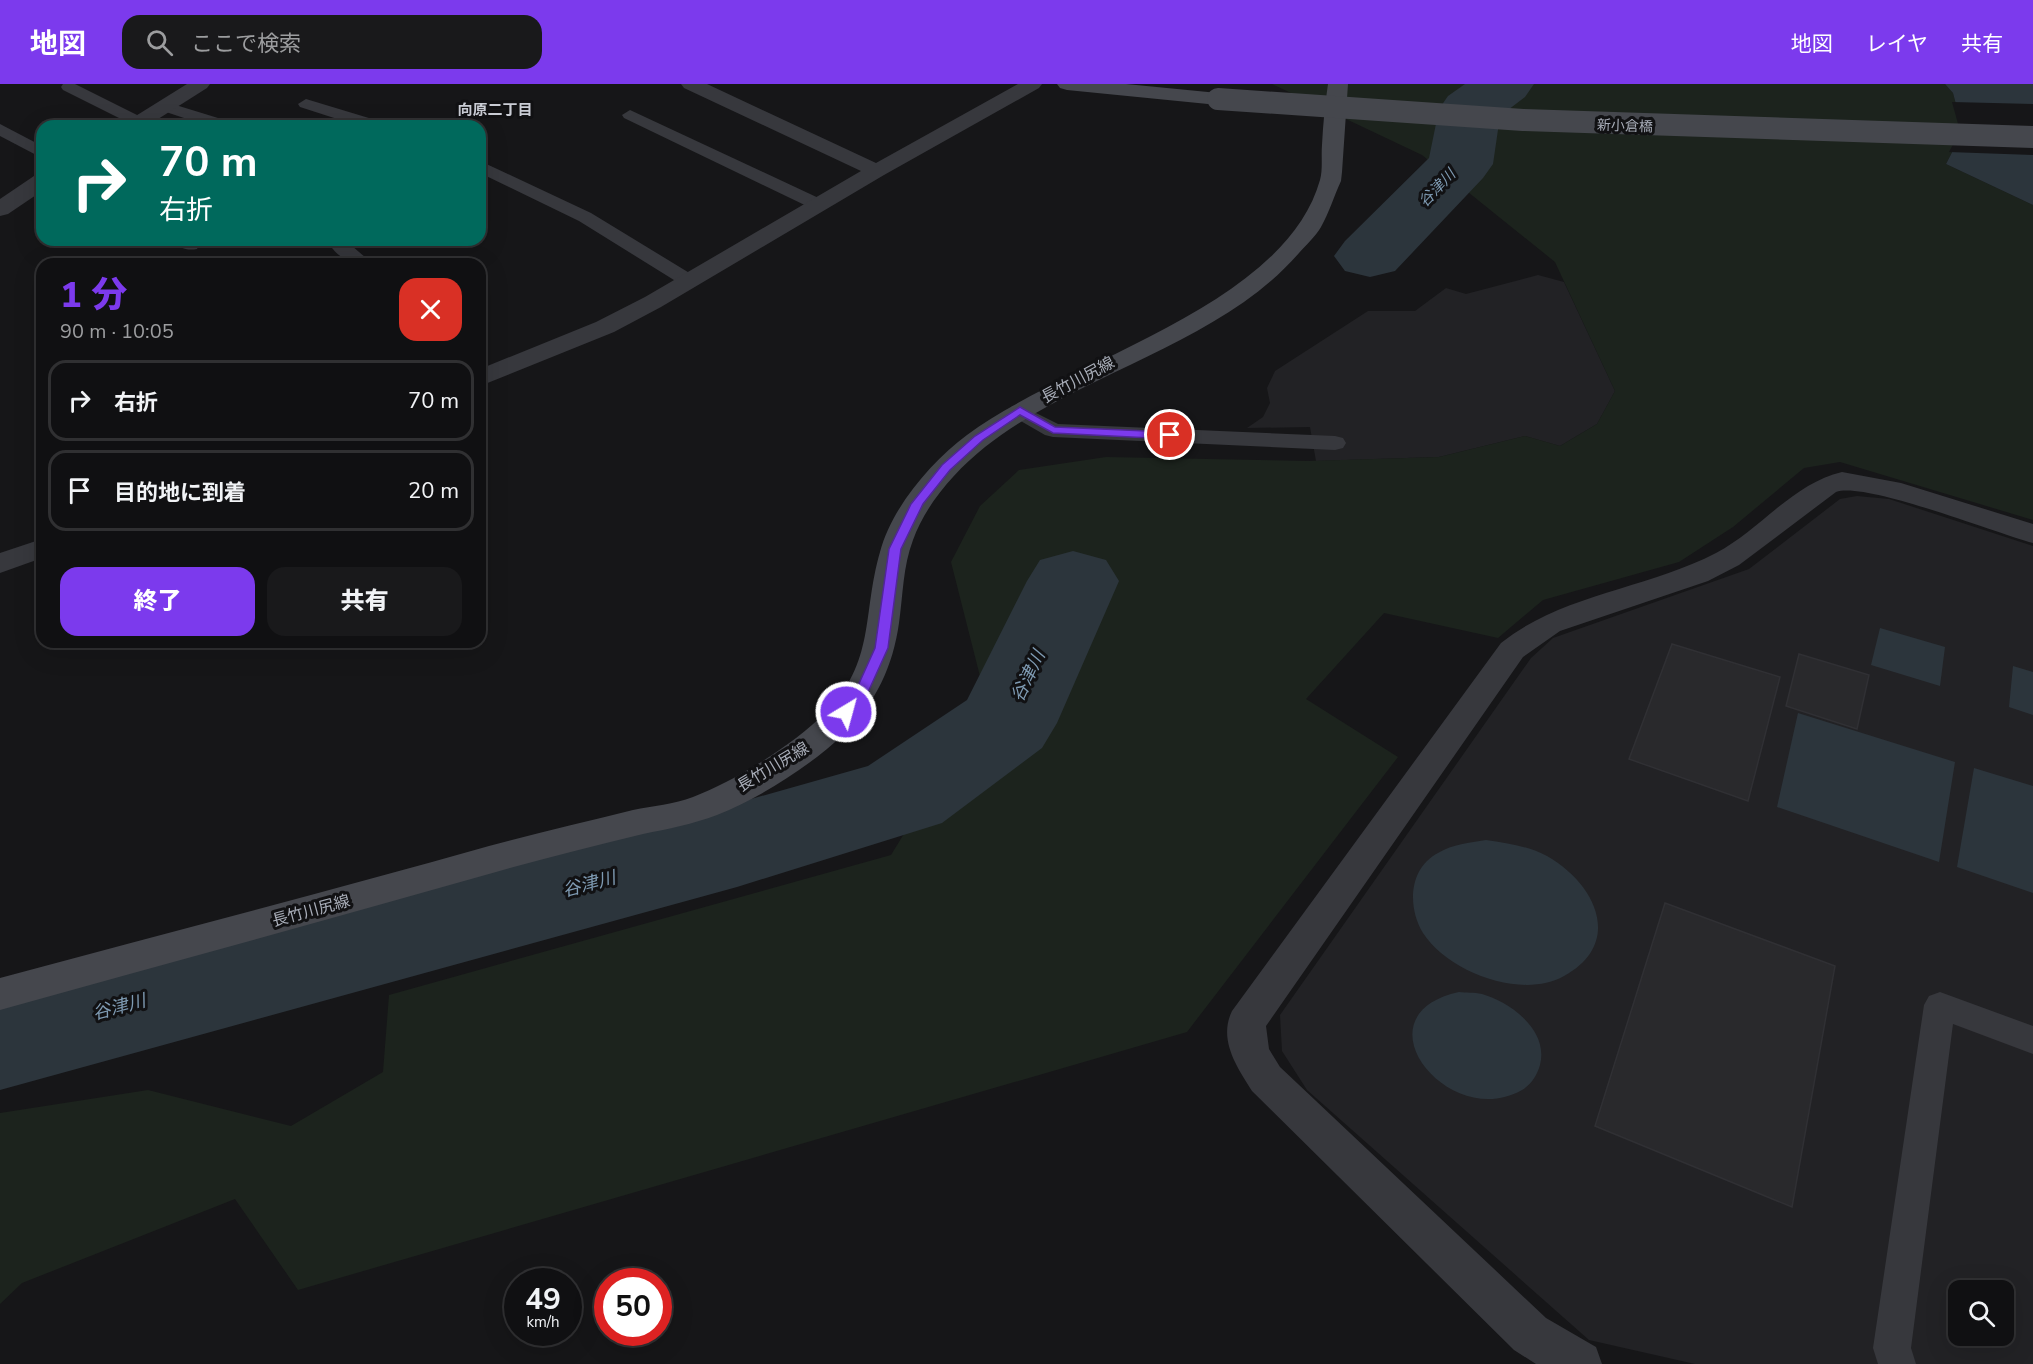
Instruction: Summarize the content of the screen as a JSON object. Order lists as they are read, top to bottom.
{
  "streets": {
    "main road": ["新小倉橋", "長竹川尻線"]
  },
  "districts": ["向原二丁目"],
  "water": ["谷津川"],
  "page": {
    "header": "地図",
    "search": "ここで検索",
    "nav": ["地図", "レイヤ", "共有"],
    "turn": ["70 m", "右折"],
    "heading": ["1 分", "90 m · 10:05"],
    "list": [
      {
        "name": "右折",
        "value": "70 m"
      },
      {
        "name": "目的地に到着",
        "value": "20 m"
      }
    ],
    "buttons": ["終了", "共有"],
    "speed": "49 km/h",
    "limit": "50"
  }
}
